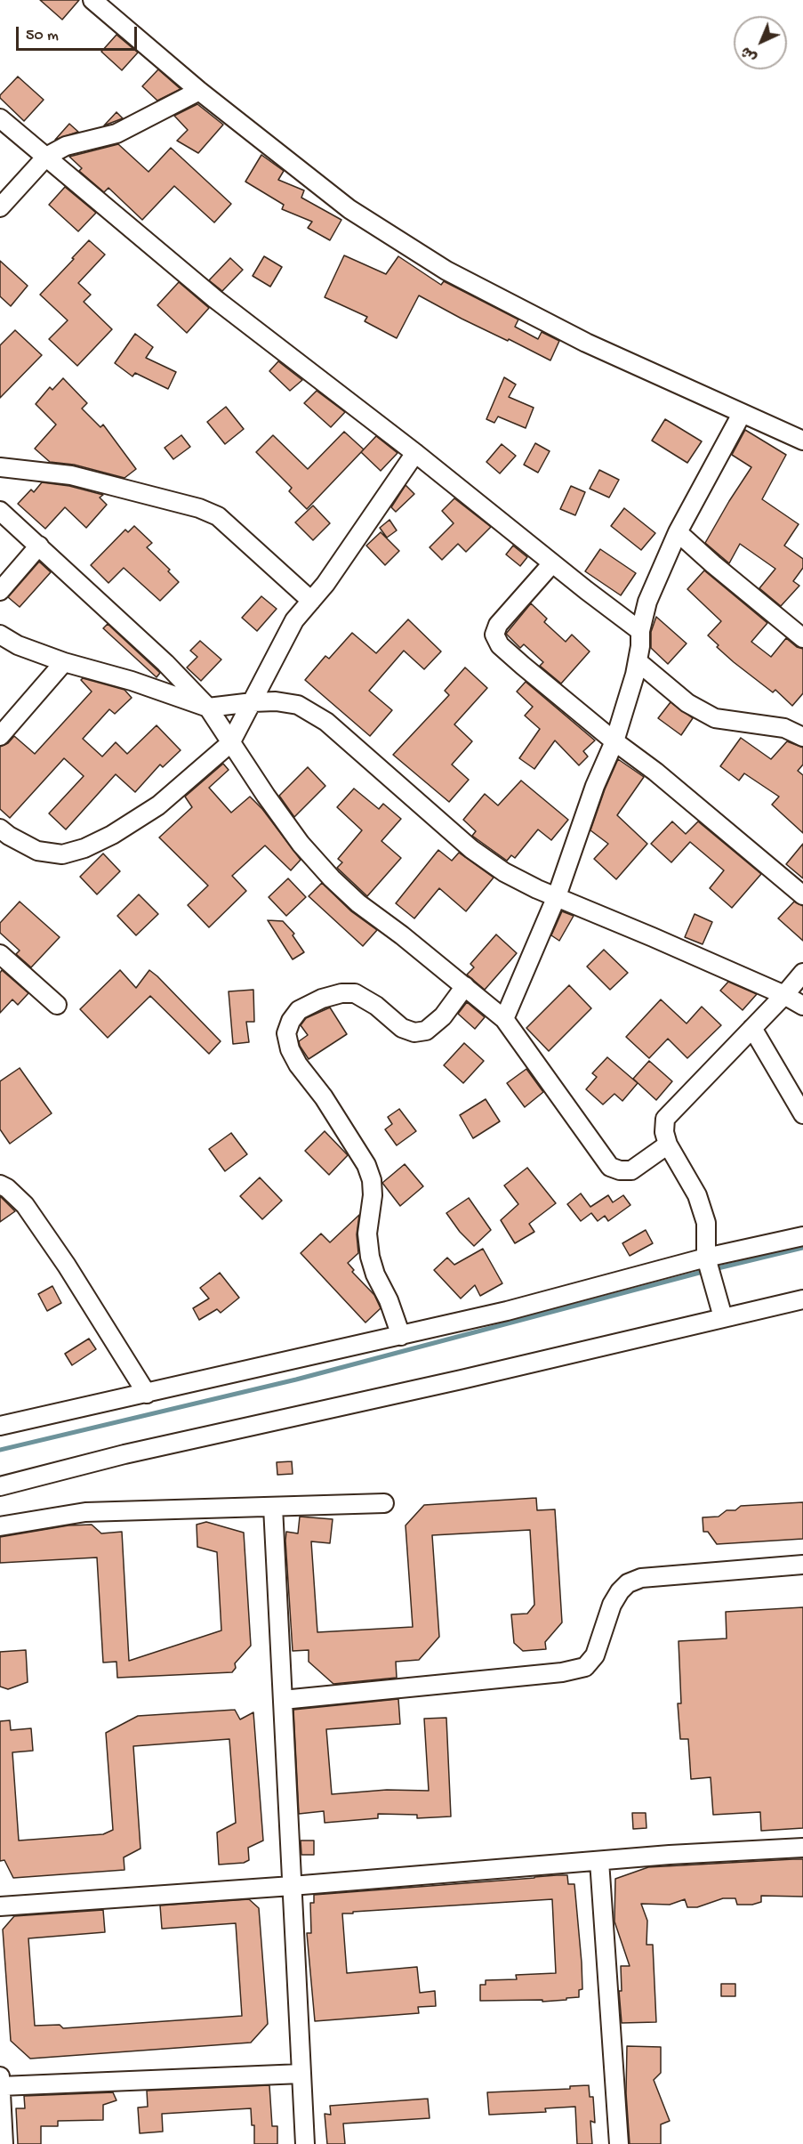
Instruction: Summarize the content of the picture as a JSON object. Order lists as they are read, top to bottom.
{
  "scale_bar": "50 m",
  "north": "bottom left"
}
